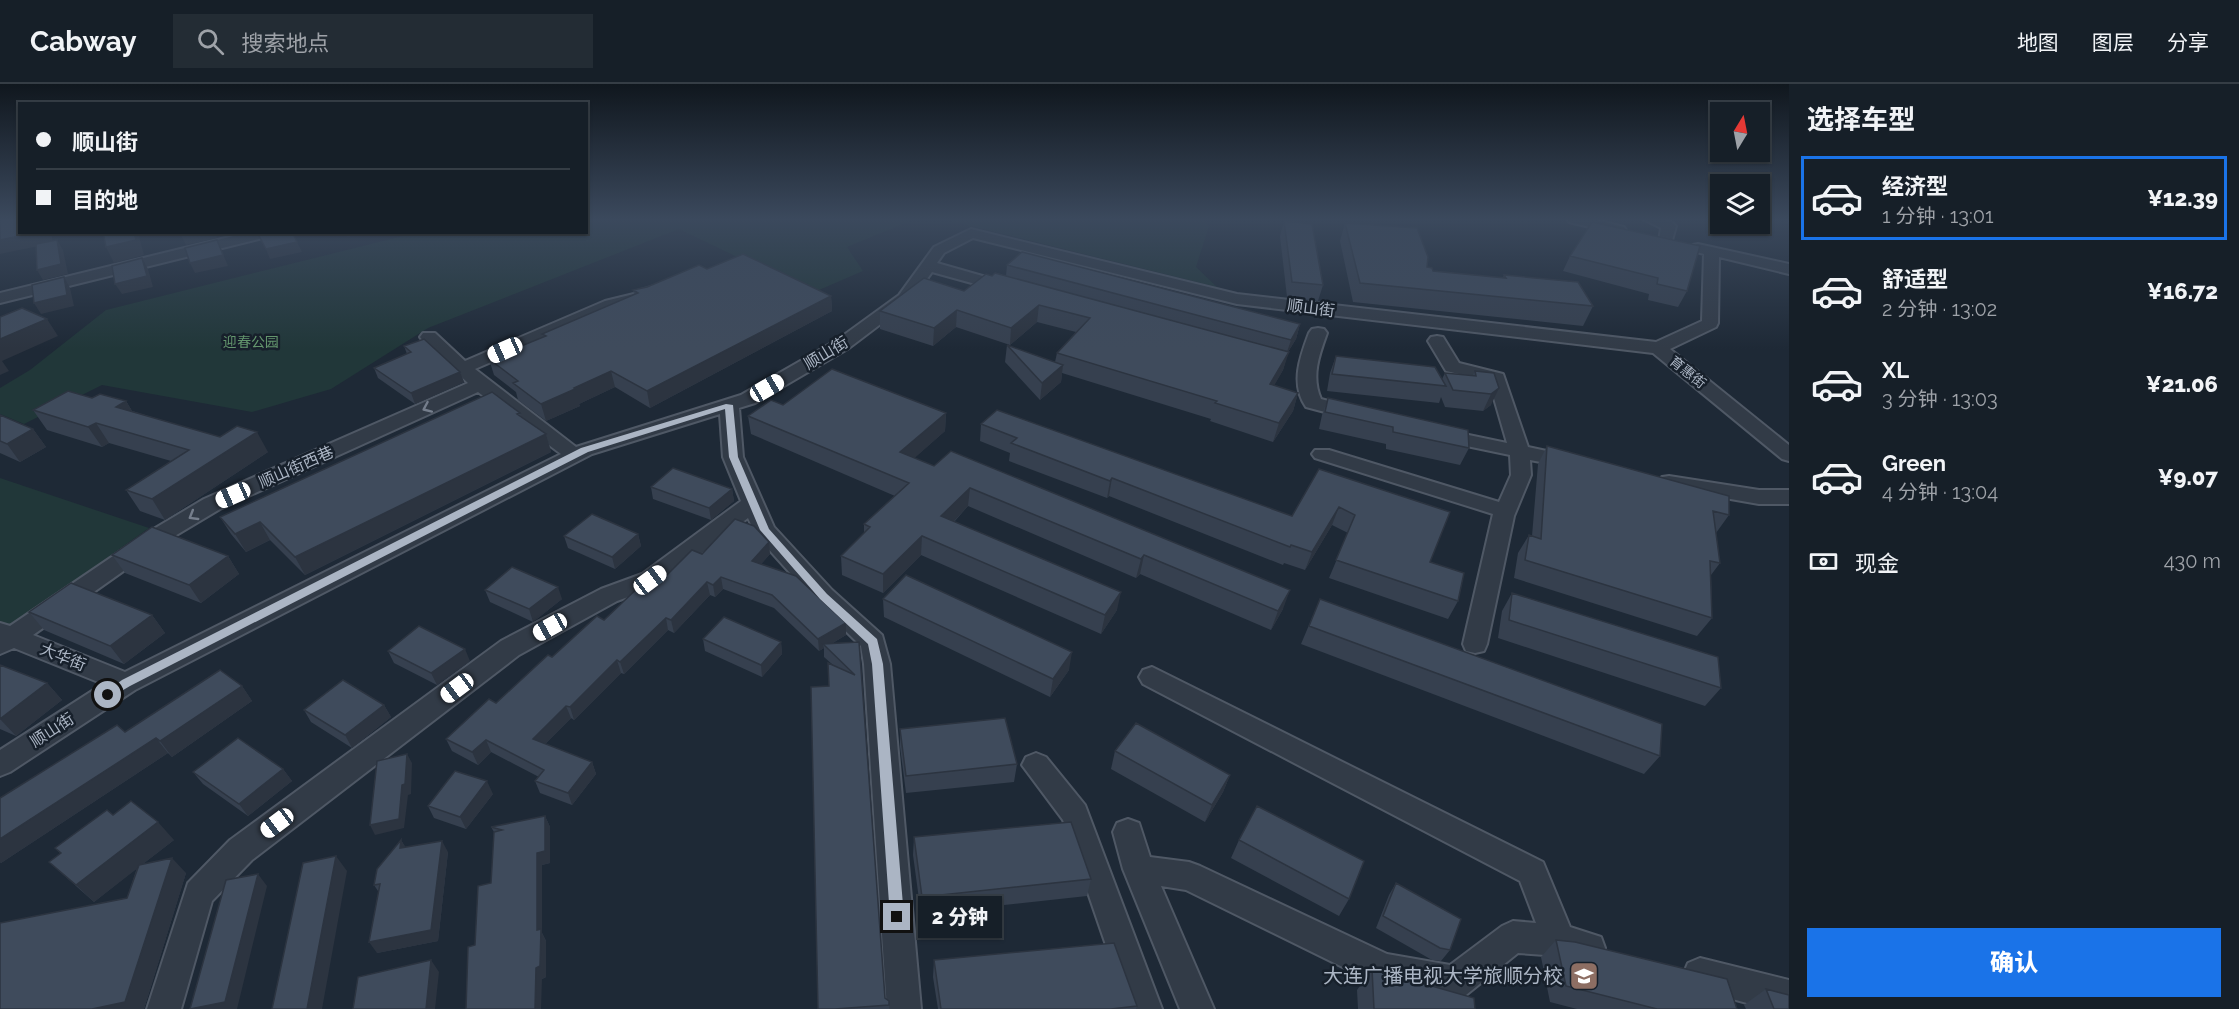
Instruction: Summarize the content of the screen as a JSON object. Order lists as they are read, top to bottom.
{
  "streets": {
    "street": [
      "顺山街",
      "育惠街",
      "顺山街西巷",
      "大华街"
    ]
  },
  "crossings": [
    ["顺山街", "育惠街"],
    ["顺山街", "大华街"],
    ["顺山街西巷", "大华街"]
  ],
  "one_way": ["顺山街西巷"],
  "parks": ["迎春公园"],
  "places": {
    "school or university": ["大连广播电视大学旅顺分校"]
  },
  "north": "top",
  "page": {
    "header": "Cabway",
    "search": "搜索地点",
    "nav": ["地图", "图层", "分享"],
    "heading": "选择车型",
    "banner": ["顺山街", "目的地"],
    "list": [
      {
        "name": "经济型",
        "note": "1 分钟 · 13:01",
        "value": "¥12.39"
      },
      {
        "name": "舒适型",
        "note": "2 分钟 · 13:02",
        "value": "¥16.72"
      },
      {
        "name": "XL",
        "note": "3 分钟 · 13:03",
        "value": "¥21.06"
      },
      {
        "name": "Green",
        "note": "4 分钟 · 13:04",
        "value": "¥9.07"
      }
    ],
    "pay": ["现金", "430 m"],
    "bubble": "2 分钟",
    "buttons": "确认"
  }
}
